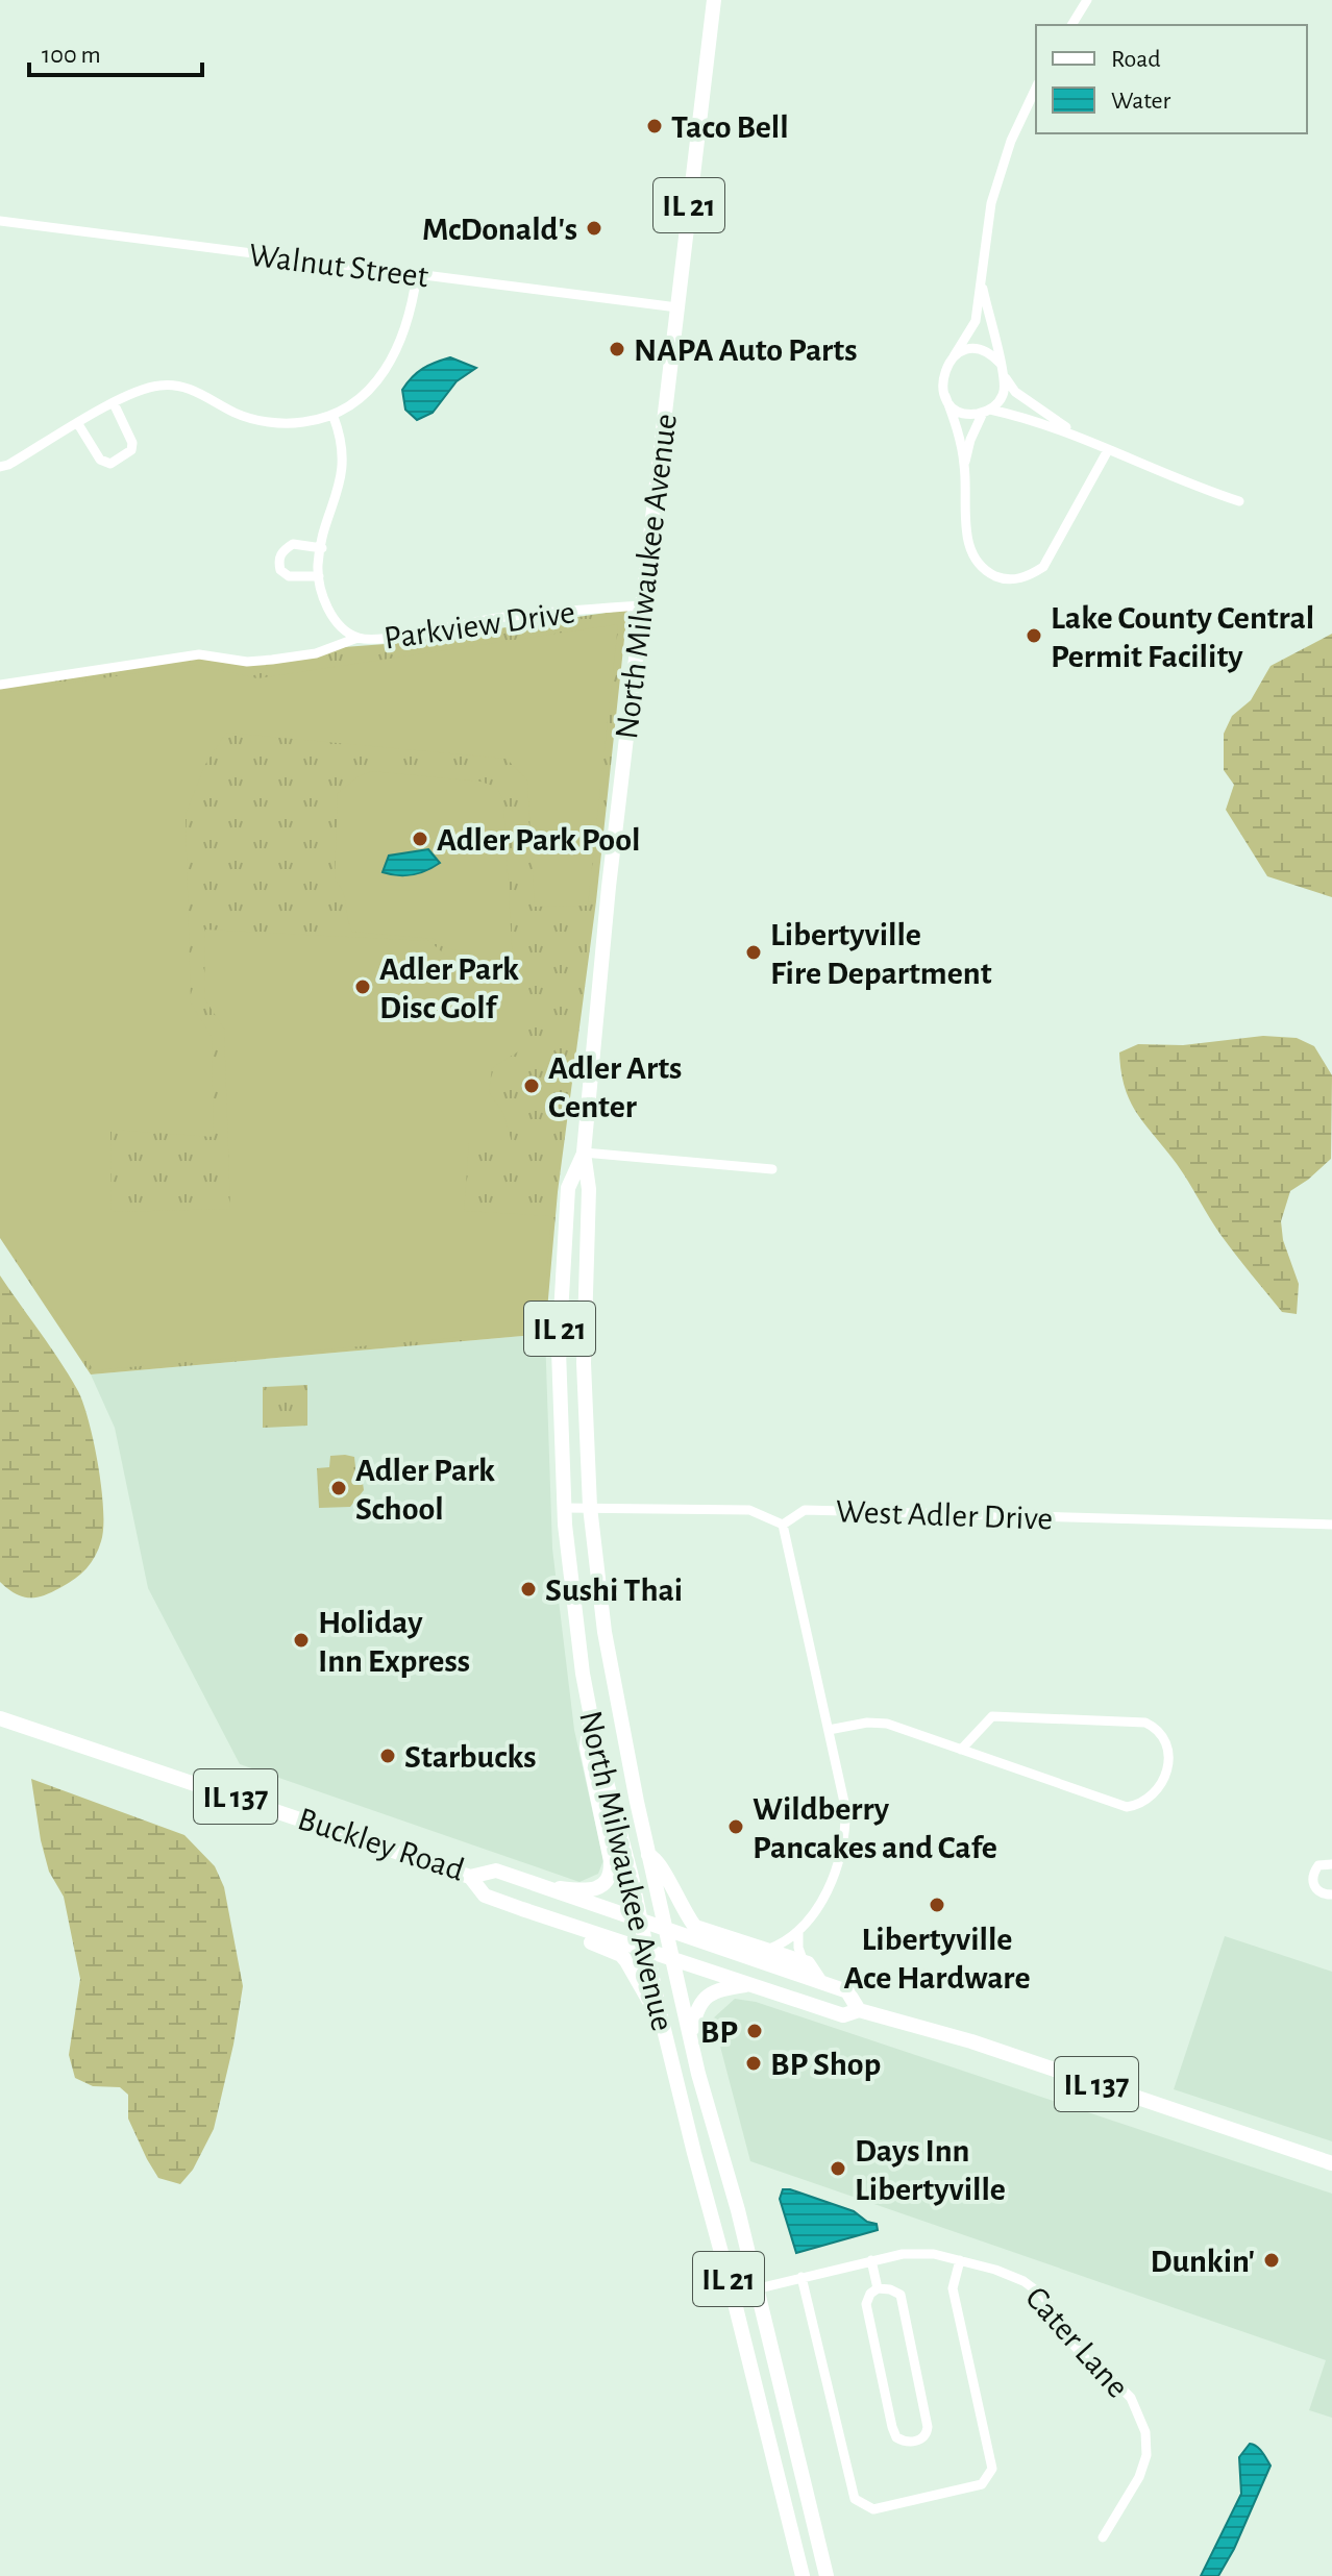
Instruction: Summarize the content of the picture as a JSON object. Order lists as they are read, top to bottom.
{
  "streets": {
    "main road": [
      "IL 21",
      "North Milwaukee Avenue",
      "IL 137",
      "Buckley Road"
    ],
    "street": [
      "Walnut Street",
      "Parkview Drive",
      "West Adler Drive",
      "Cater Lane"
    ]
  },
  "crossings": [
    ["Walnut Street", "North Milwaukee Avenue"],
    ["North Milwaukee Avenue", "Parkview Drive"],
    ["North Milwaukee Avenue", "IL 137"],
    ["North Milwaukee Avenue", "Buckley Road"],
    ["North Milwaukee Avenue", "Cater Lane"],
    ["IL 137", "Buckley Road"]
  ],
  "places": [
    "Taco Bell",
    "McDonald's",
    "NAPA Auto Parts",
    "Lake County Central Permit Facility",
    "Adler Park Pool",
    "Libertyville Fire Department",
    "Adler Park Disc Golf",
    "Adler Arts Center",
    "Adler Park School",
    "Sushi Thai",
    "Holiday Inn Express",
    "Starbucks",
    "Wildberry Pancakes and Cafe",
    "Libertyville Ace Hardware",
    "BP",
    "BP Shop",
    "Days Inn Libertyville",
    "Dunkin'"
  ],
  "legend": ["Road", "Water"],
  "scale_bar": "100 m"
}
